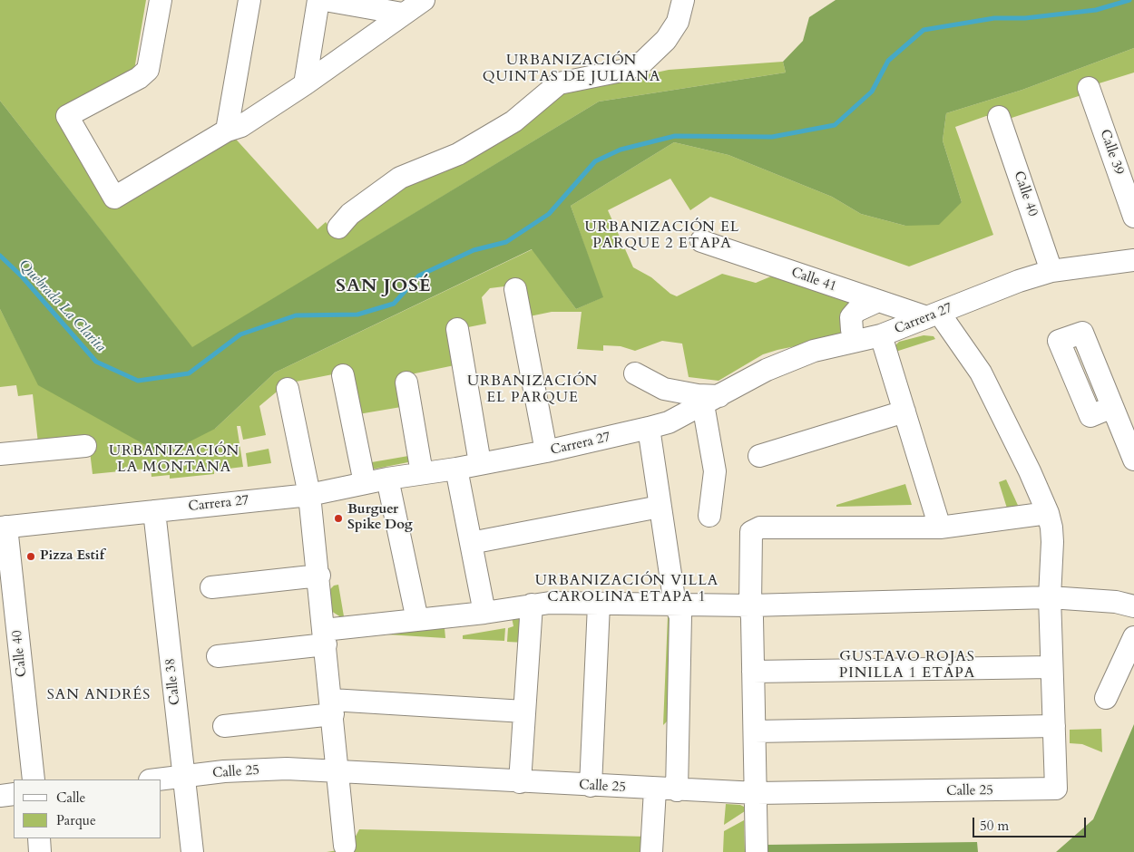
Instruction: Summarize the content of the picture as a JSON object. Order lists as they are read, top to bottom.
{
  "streets": {
    "street": [
      "Calle 39",
      "Calle 40",
      "Calle 41",
      "Carrera 27",
      "Calle 38",
      "Calle 25"
    ]
  },
  "crossings": [
    ["Calle 40", "Carrera 27"],
    ["Calle 41", "Carrera 27"],
    ["Carrera 27", "Calle 38"],
    ["Calle 38", "Calle 25"]
  ],
  "districts": [
    "URBANIZACIÓN QUINTAS DE JULIANA",
    "URBANIZACIÓN EL PARQUE 2 ETAPA",
    "SAN JOSÉ",
    "URBANIZACIÓN EL PARQUE",
    "URBANIZACIÓN LA MONTANA",
    "URBANIZACIÓN VILLA CAROLINA ETAPA 1",
    "GUSTAVO ROJAS PINILLA 1 ETAPA",
    "SAN ANDRÉS"
  ],
  "water": ["Quebrada La Clarita"],
  "places": ["Burguer Spike Dog", "Pizza Estif"],
  "legend": ["Calle", "Parque"],
  "scale_bar": "50 m"
}
